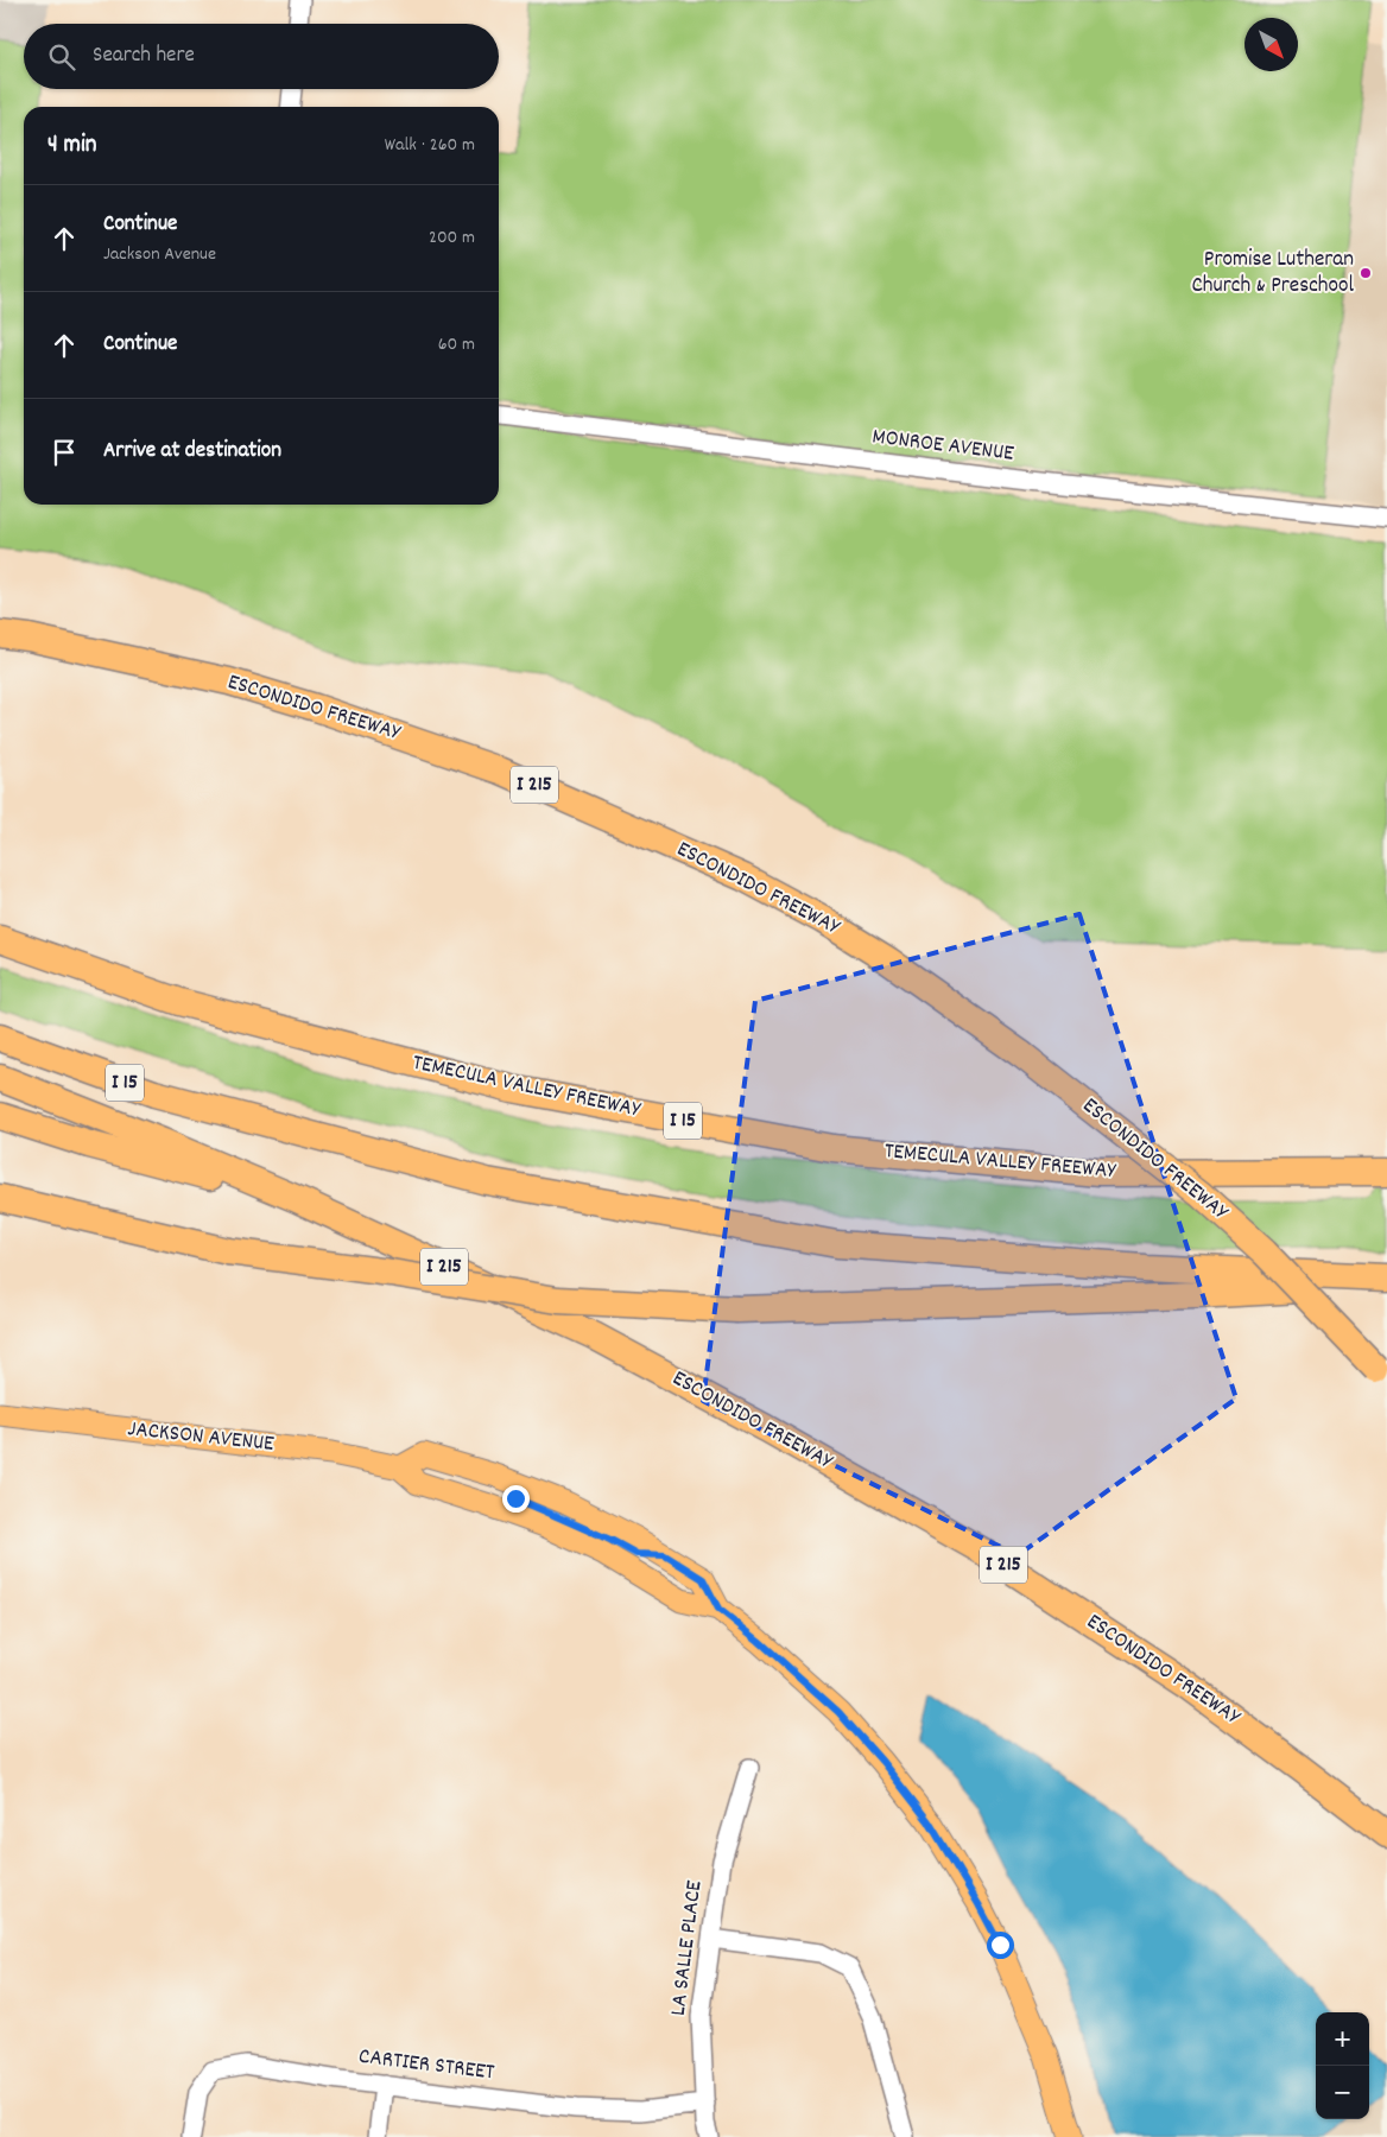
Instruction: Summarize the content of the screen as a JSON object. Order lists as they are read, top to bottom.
{
  "streets": {
    "highway": [
      "ESCONDIDO FREEWAY",
      "I 215",
      "I 15",
      "TEMECULA VALLEY FREEWAY"
    ],
    "main road": ["JACKSON AVENUE"],
    "street": ["MONROE AVENUE", "LA SALLE PLACE", "CARTIER STREET"]
  },
  "crossings": [
    ["LA SALLE PLACE", "CARTIER STREET"]
  ],
  "places": ["Promise Lutheran Church & Preschool"],
  "north": "bottom right",
  "page": {
    "search": "Search here",
    "heading": ["4 min", "Walk · 260 m"],
    "list": [
      ["Continue", "Jackson Avenue", "200 m"],
      ["Continue", "60 m"],
      "Arrive at destination"
    ],
    "map_buttons": ["+", "−"]
  }
}
